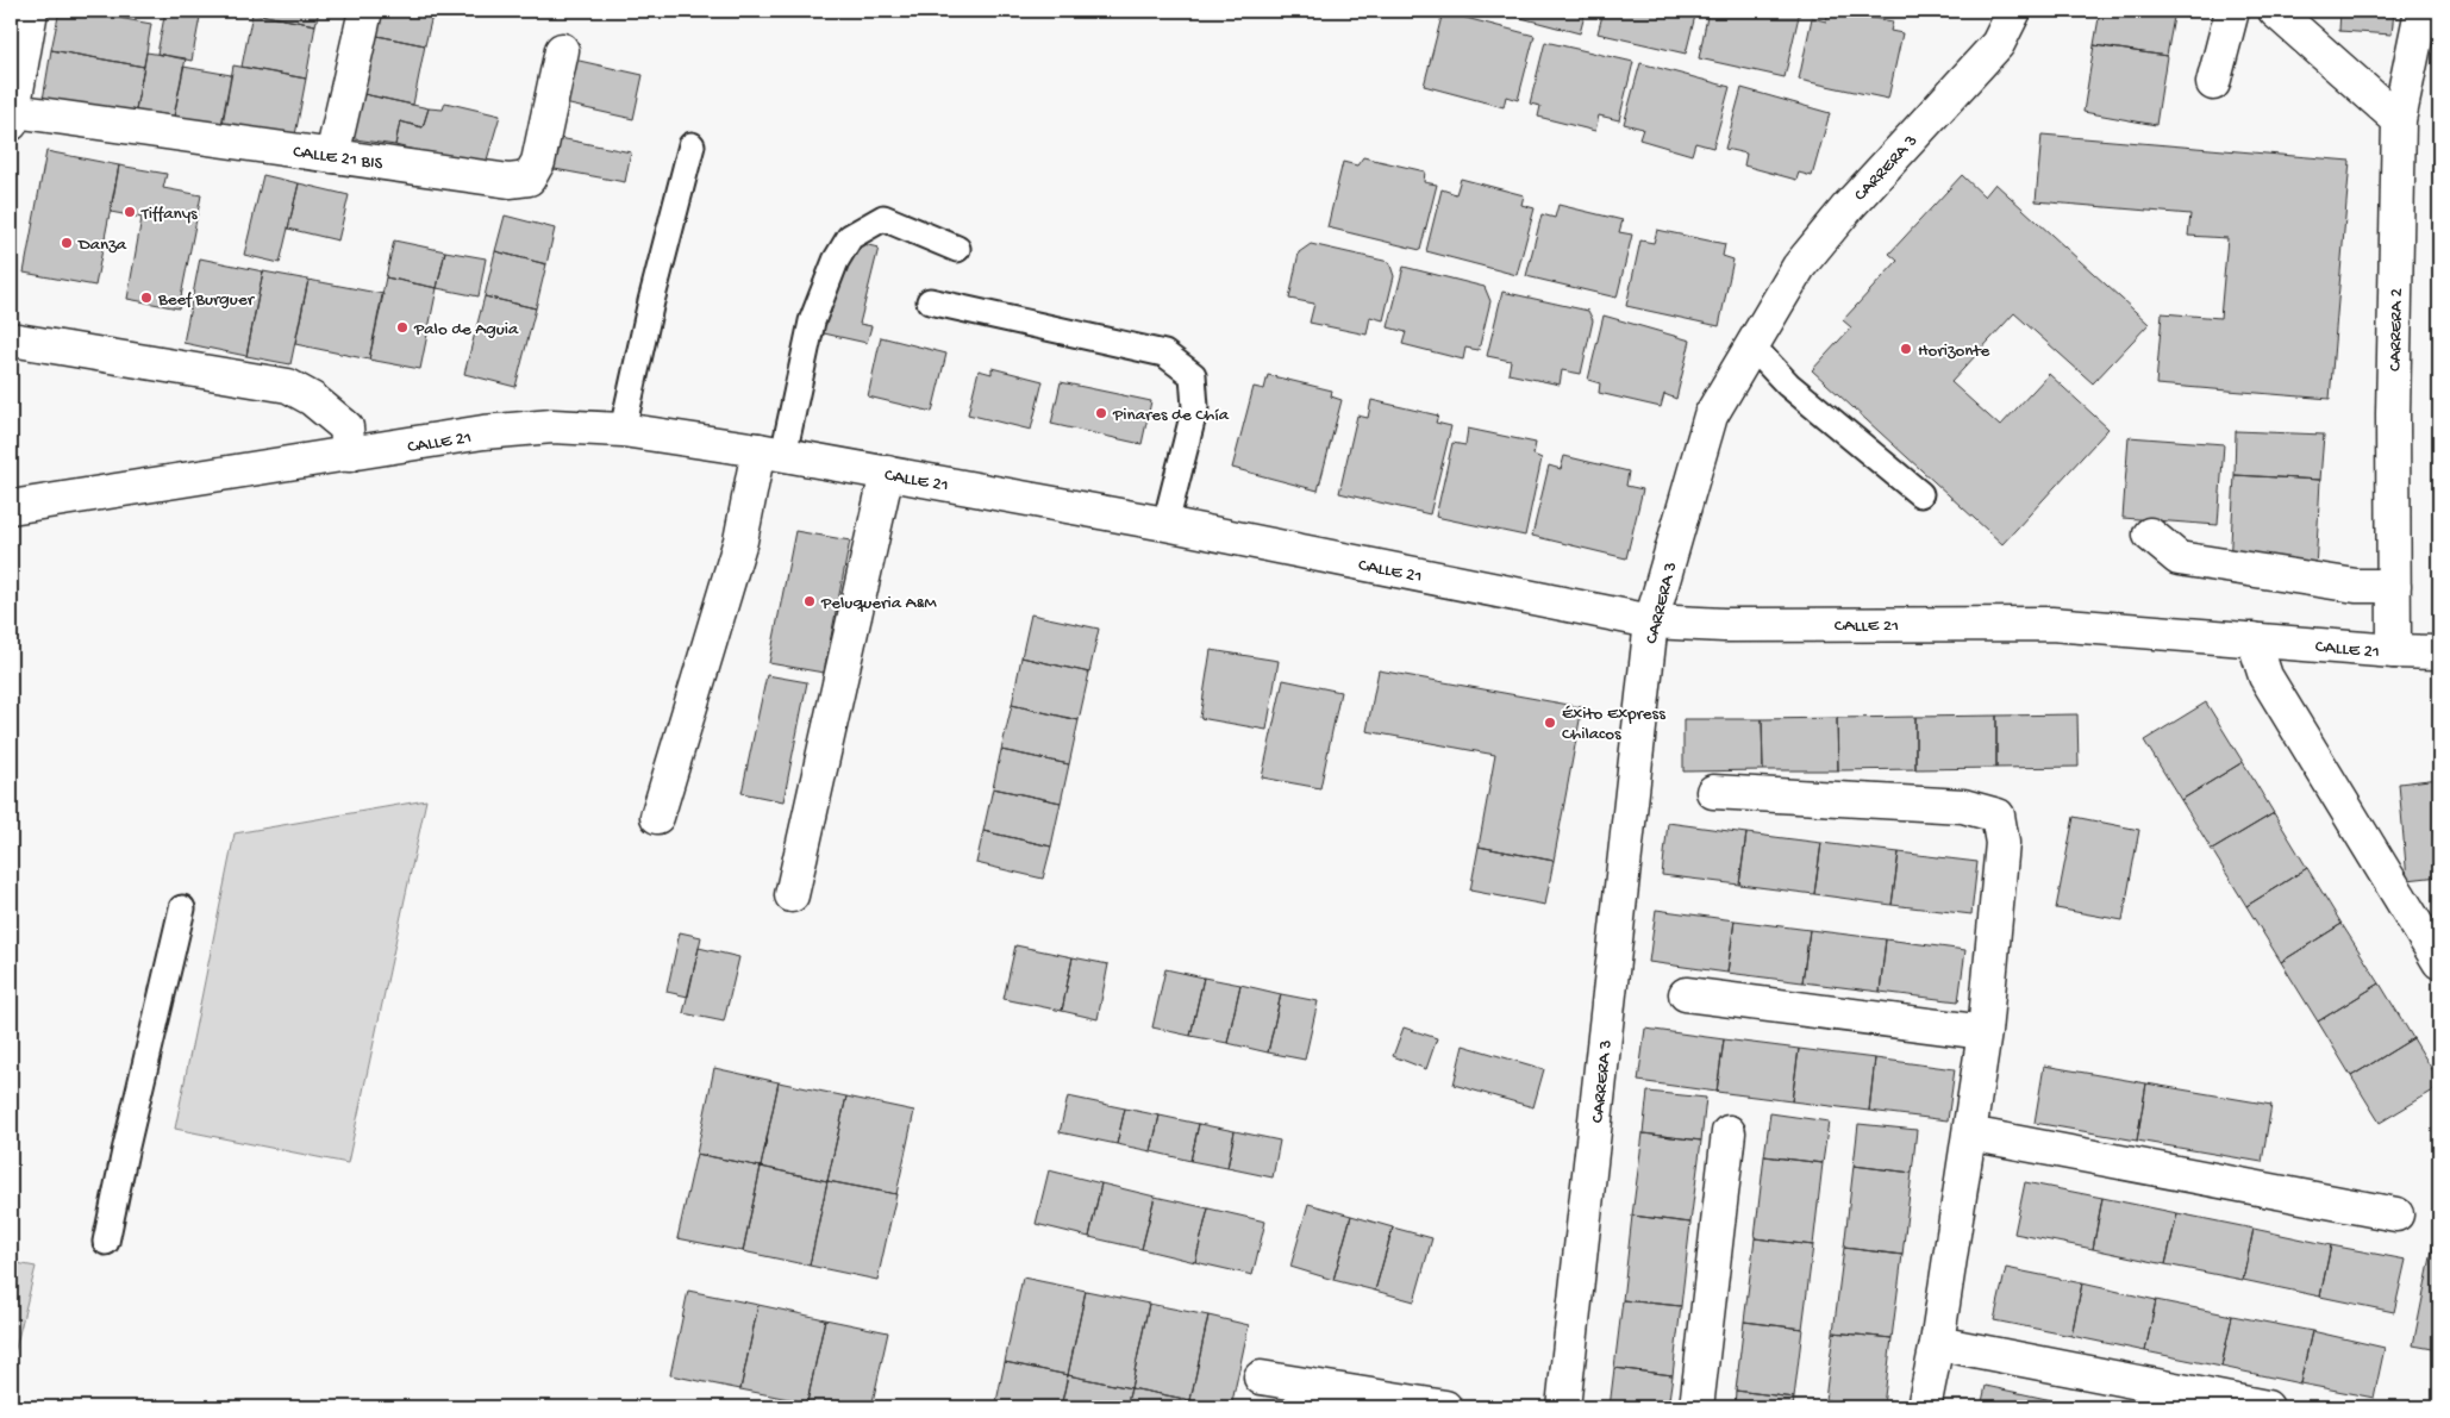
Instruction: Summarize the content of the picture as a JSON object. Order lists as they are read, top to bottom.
{
  "streets": {
    "street": [
      "CALLE 21 BIS",
      "CARRERA 3",
      "CARRERA 2",
      "CALLE 21"
    ]
  },
  "crossings": [
    ["CARRERA 3", "CALLE 21"],
    ["CARRERA 2", "CALLE 21"]
  ],
  "places": [
    "Tiffanys",
    "Danza",
    "Beef Burguer",
    "Palo de Aguia",
    "Horizonte",
    "Pinares de Chía",
    "Peluqueria A&M",
    "Éxito Express Chilacos"
  ]
}
